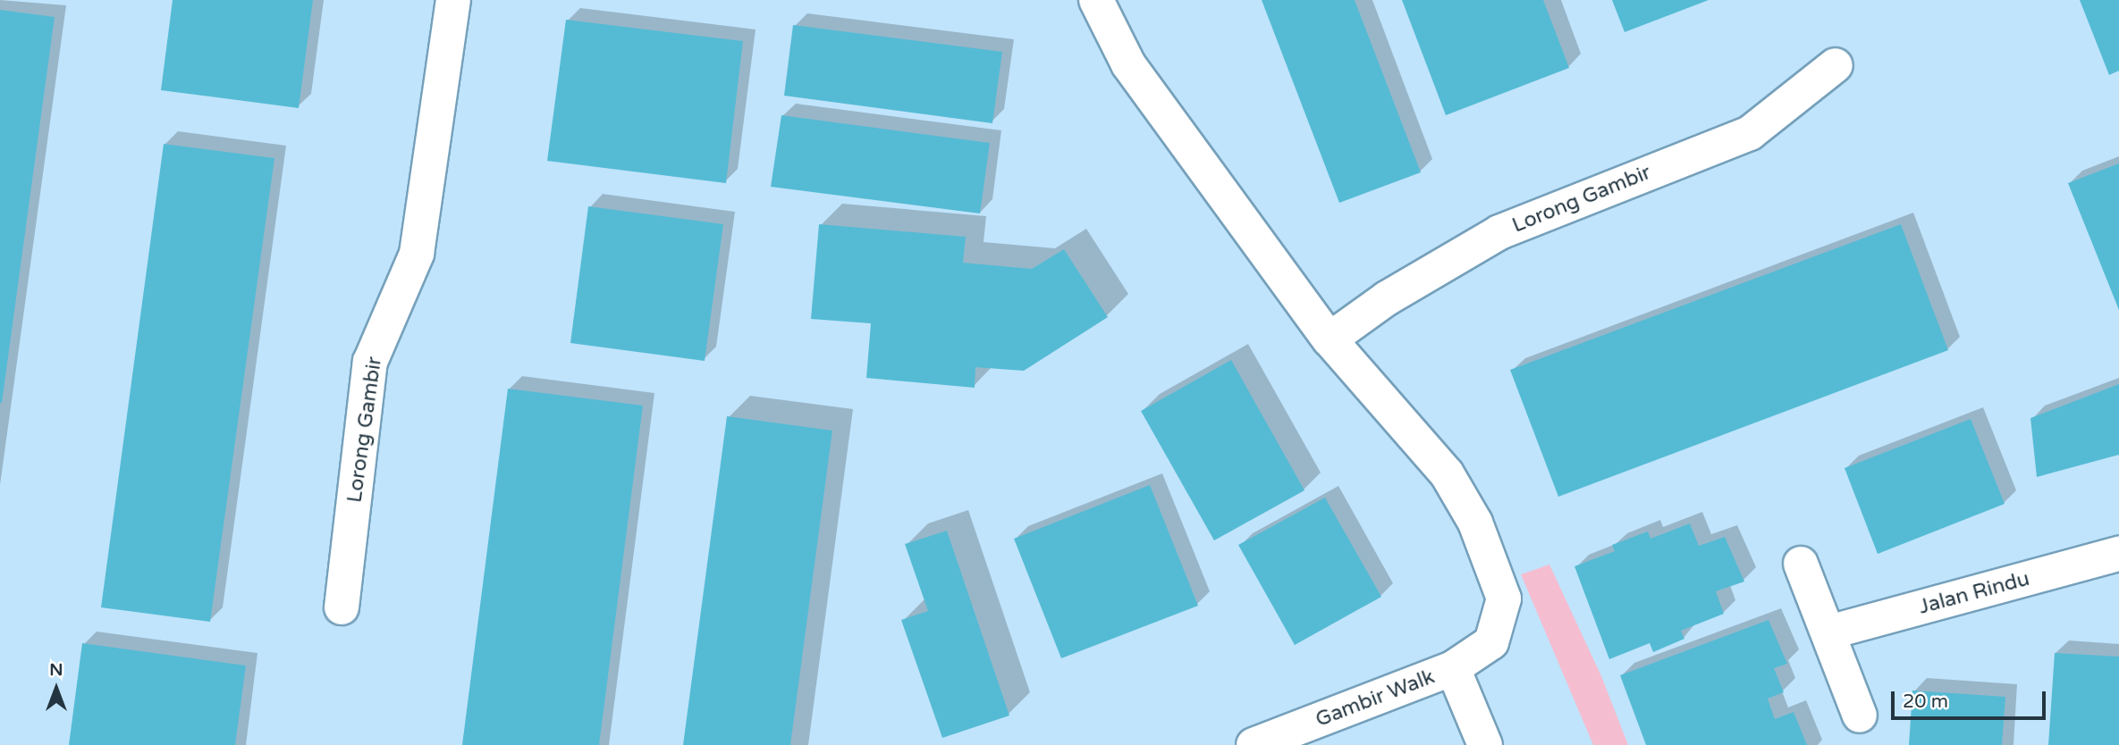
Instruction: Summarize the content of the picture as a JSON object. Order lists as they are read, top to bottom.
{
  "streets": {
    "street": ["Lorong Gambir", "Jalan Rindu", "Gambir Walk"]
  },
  "crossings": [
    ["Lorong Gambir", "Gambir Walk"]
  ],
  "scale_bar": "20 m",
  "north": "top"
}
